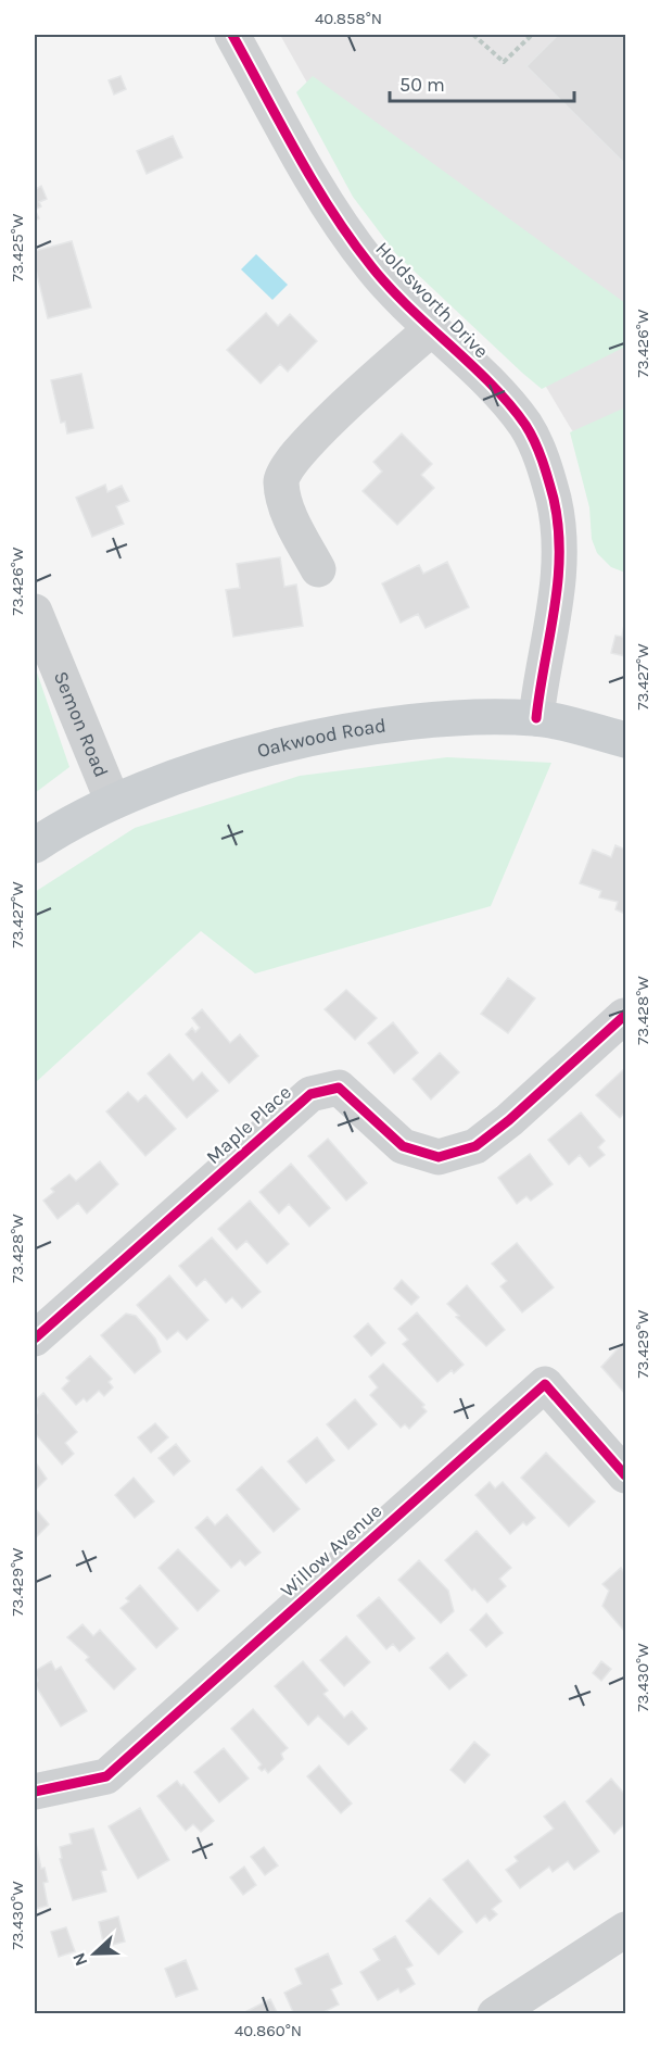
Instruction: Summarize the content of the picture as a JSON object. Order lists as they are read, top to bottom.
{
  "streets": {
    "main road": ["Oakwood Road"],
    "street": [
      "Holdsworth Drive",
      "Semon Road",
      "Maple Place",
      "Willow Avenue"
    ]
  },
  "crossings": [
    ["Holdsworth Drive", "Oakwood Road"],
    ["Semon Road", "Oakwood Road"]
  ],
  "scale_bar": "50 m",
  "north": "left",
  "coordinates": [
    "40.858°N",
    "73.425°W",
    "73.426°W",
    "73.427°W",
    "73.428°W",
    "73.429°W",
    "73.430°W",
    "40.860°N"
  ]
}
